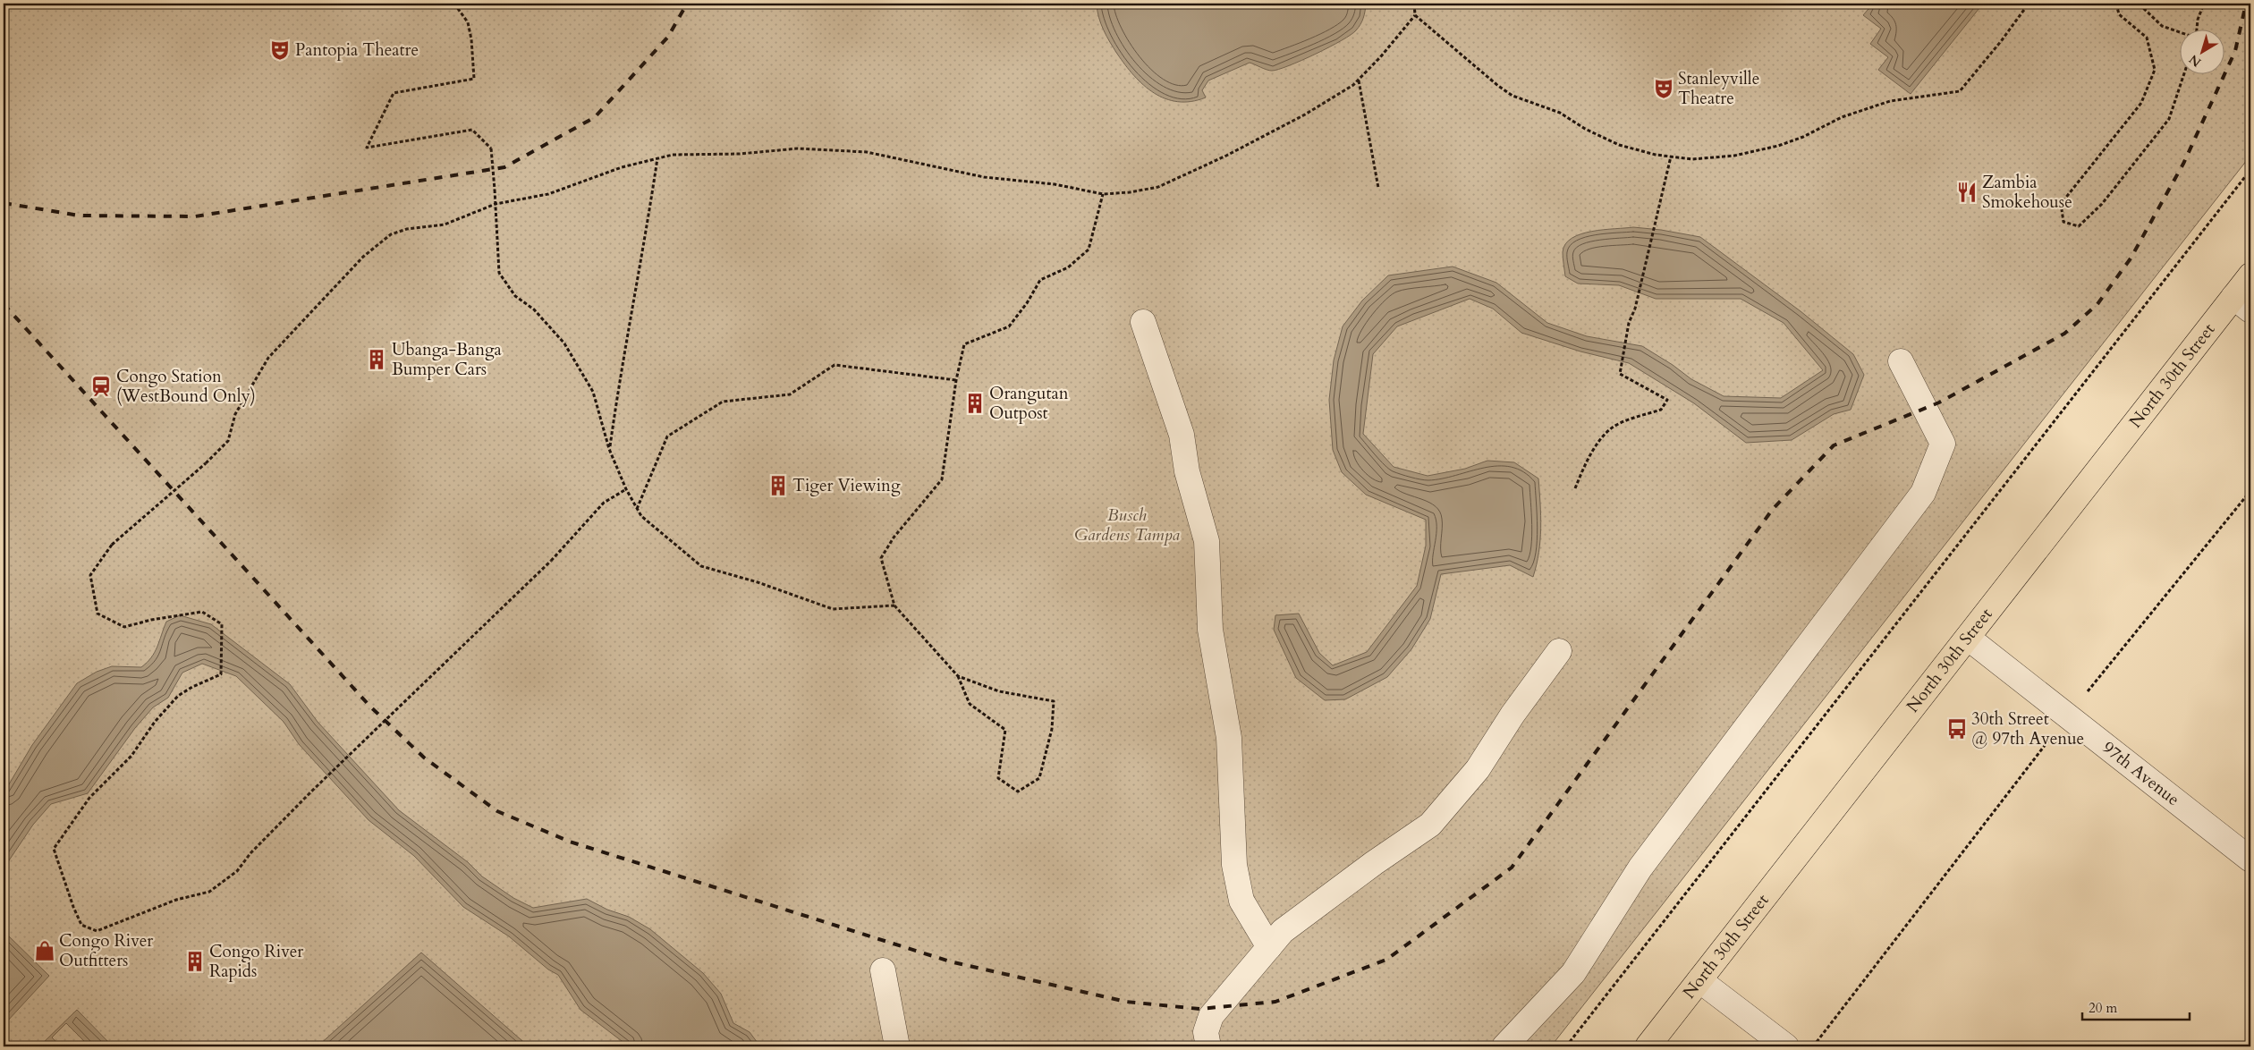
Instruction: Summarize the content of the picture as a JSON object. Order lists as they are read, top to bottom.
{
  "streets": {
    "main road": ["North 30th Street"],
    "street": ["97th Avenue"]
  },
  "crossings": [
    ["North 30th Street", "97th Avenue"]
  ],
  "parks": ["Busch Gardens Tampa"],
  "places": {
    "theatre": ["Pantopia Theatre", "Stanleyville Theatre"],
    "restaurant": ["Zambia Smokehouse"],
    "building": [
      "Ubanga-Banga Bumper Cars",
      "Orangutan Outpost",
      "Tiger Viewing",
      "Congo River Rapids"
    ],
    "station": ["Congo Station (WestBound Only)"],
    "bus stop": ["30th Street @ 97th Avenue"],
    "shop": ["Congo River Outfitters"]
  },
  "scale_bar": "20 m",
  "north": "bottom left"
}
